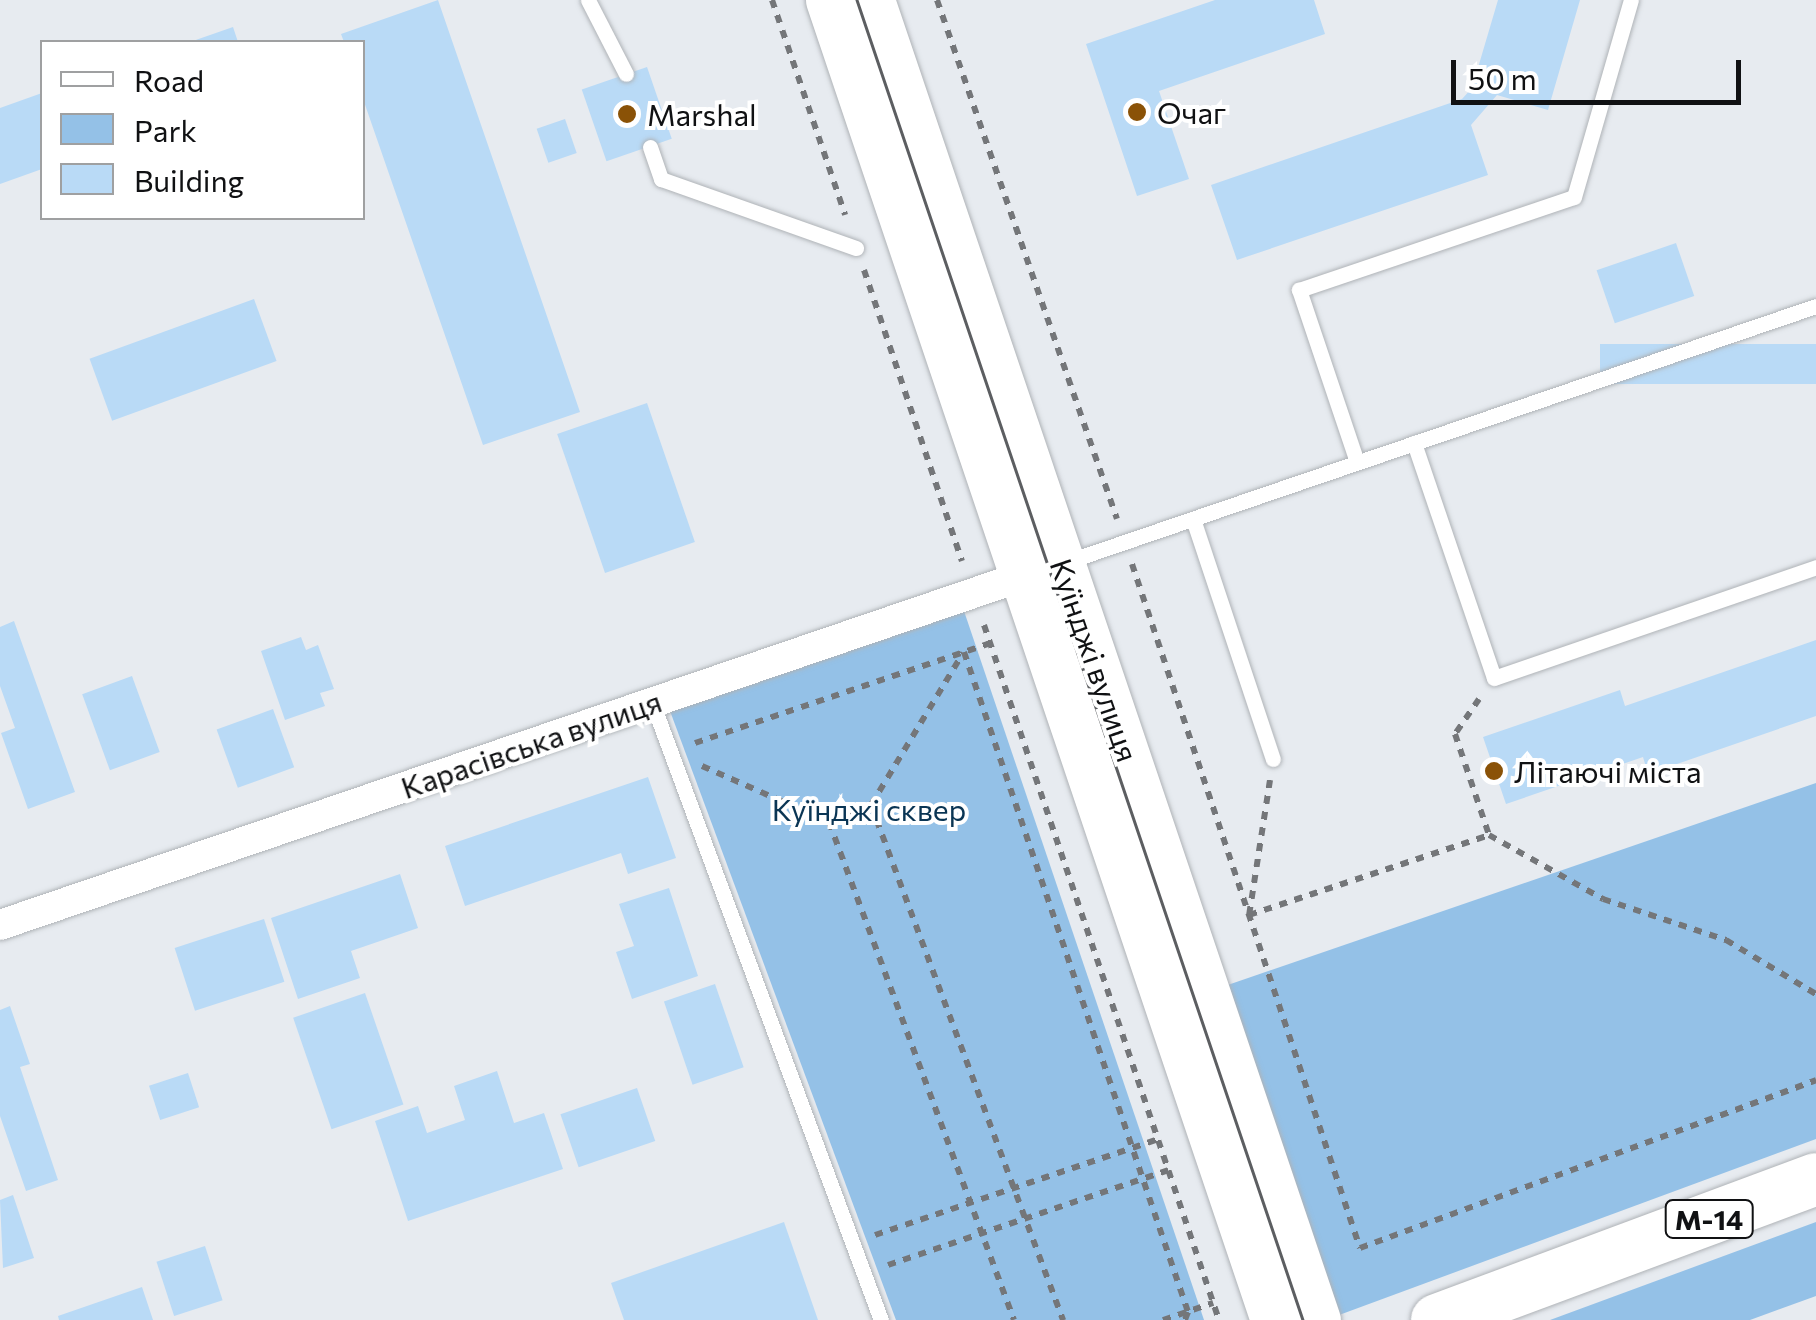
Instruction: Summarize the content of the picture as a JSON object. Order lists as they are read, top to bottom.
{
  "streets": {
    "highway": ["М-14"],
    "main road": ["Куїнджі вулиця"],
    "street": ["Карасівська вулиця"]
  },
  "crossings": [
    ["Куїнджі вулиця", "Карасівська вулиця"]
  ],
  "parks": ["Куїнджі сквер"],
  "places": ["Очаг", "Marshal", "Літаючі міста"],
  "legend": ["Road", "Park", "Building"],
  "scale_bar": "50 m"
}
